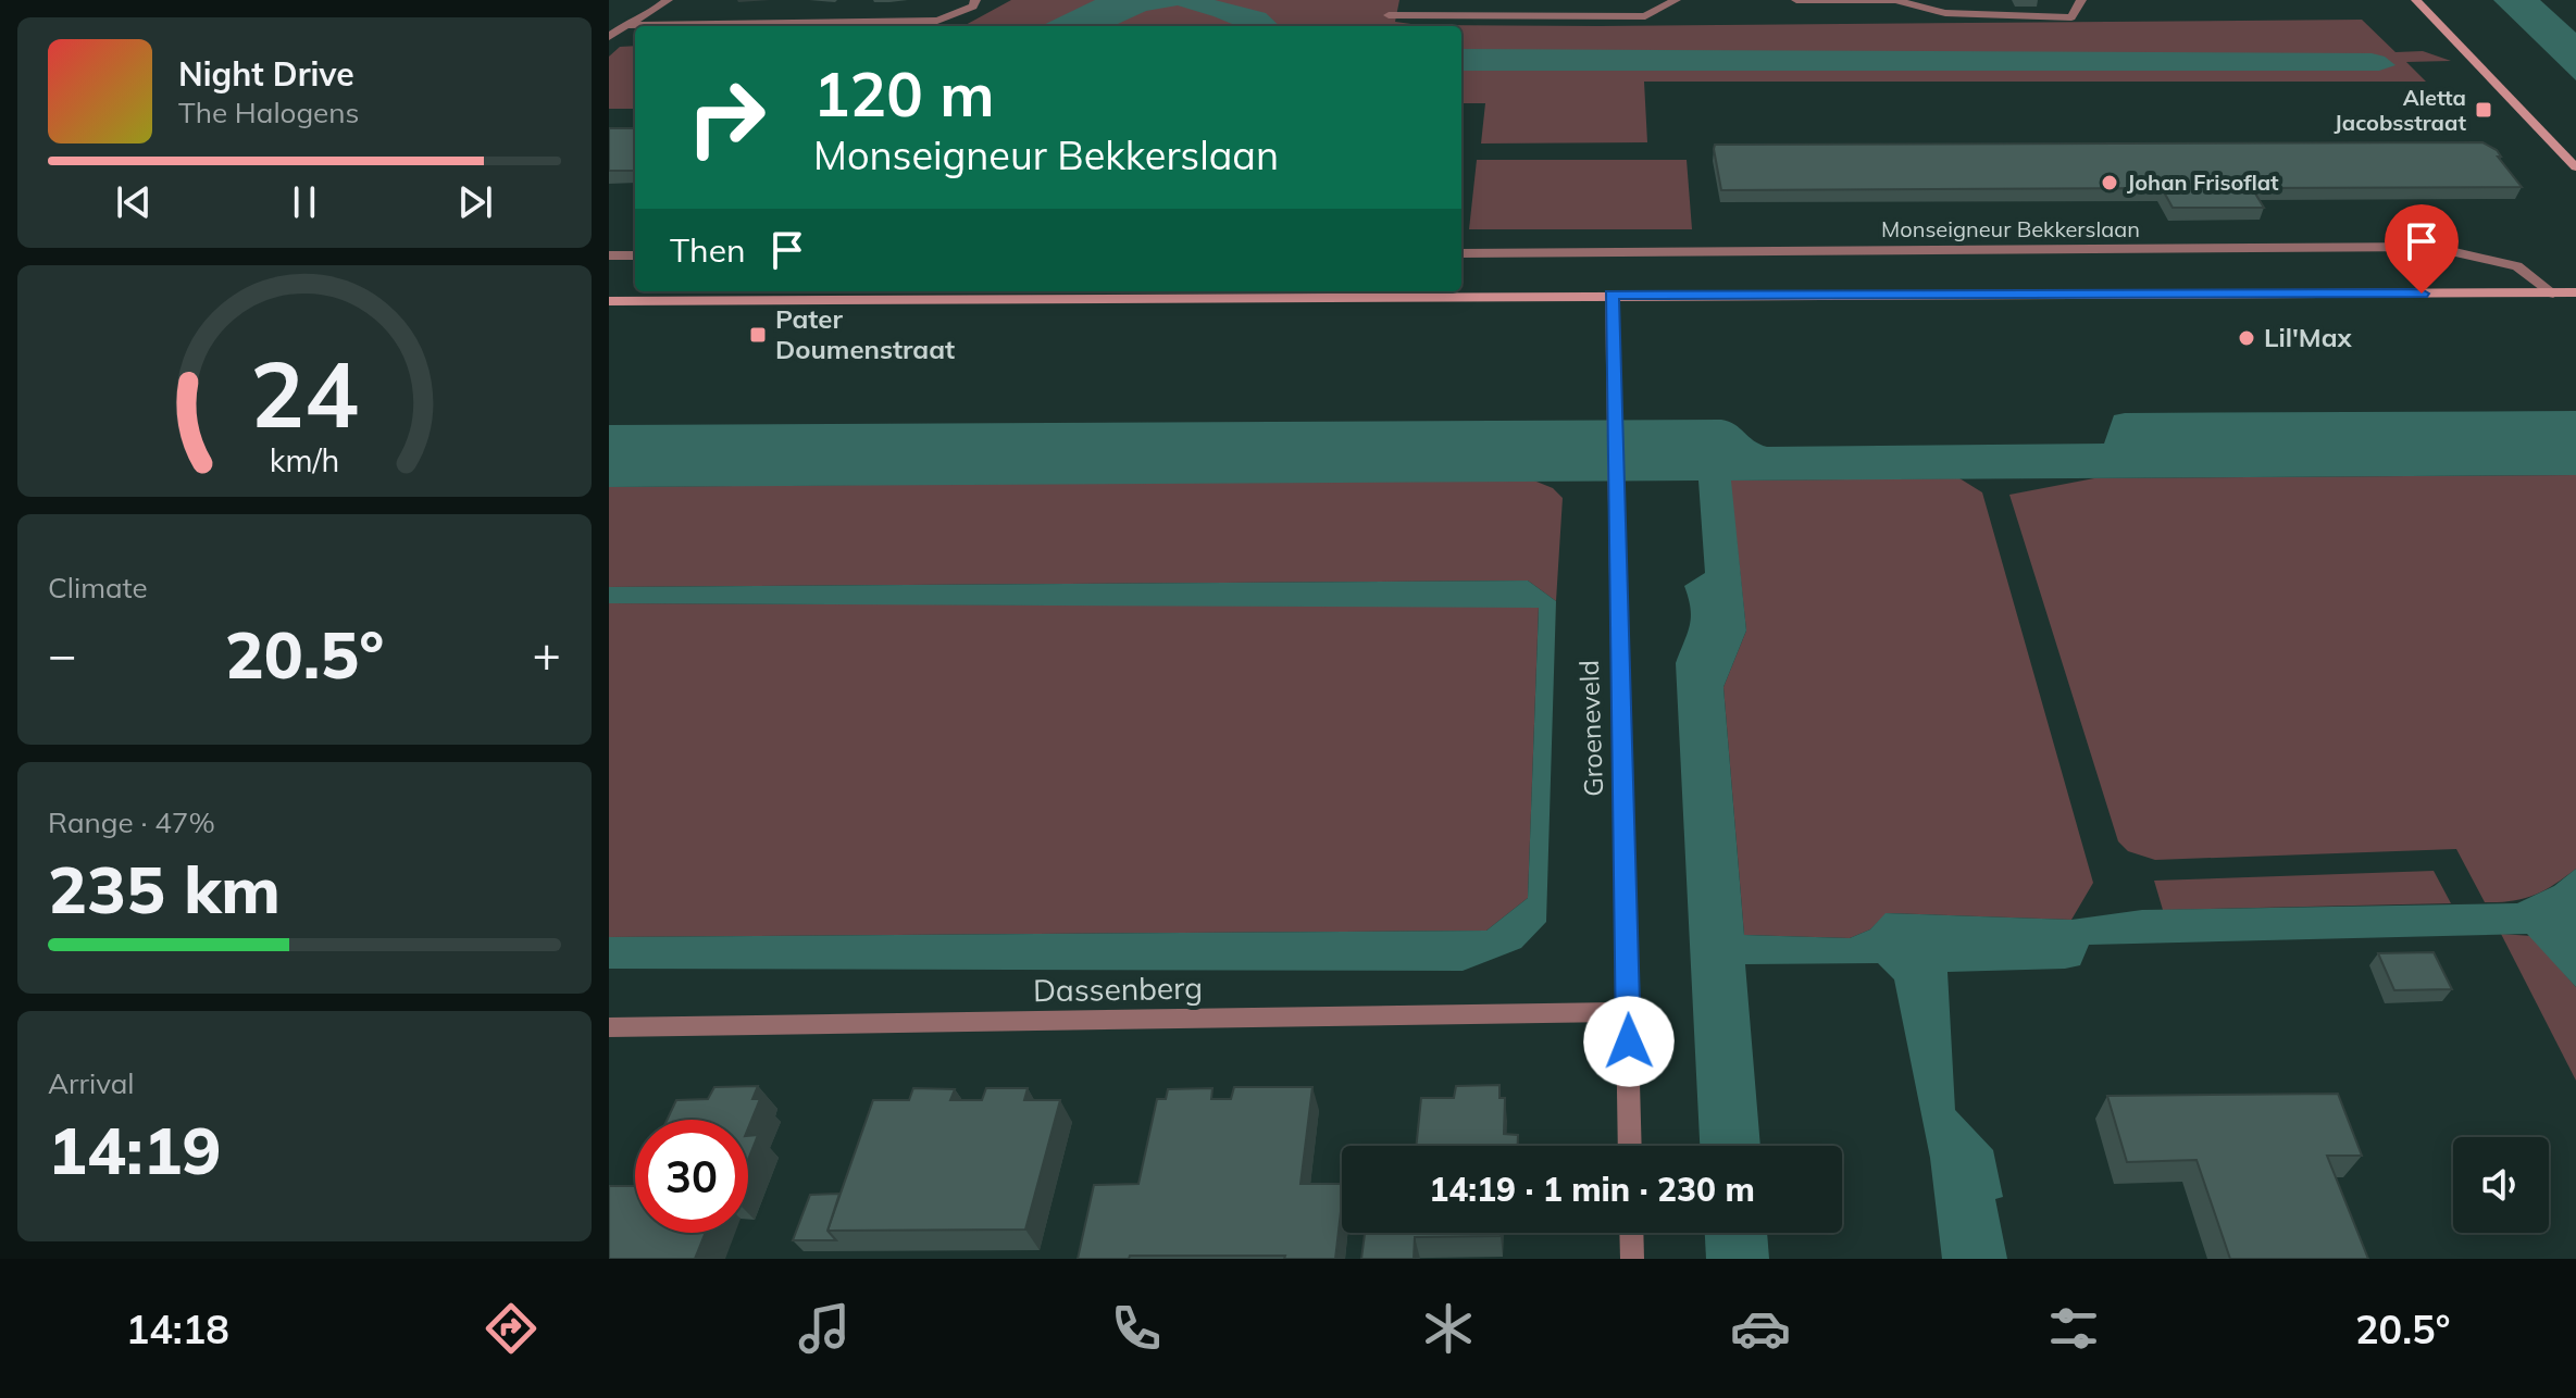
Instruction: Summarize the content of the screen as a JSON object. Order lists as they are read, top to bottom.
{
  "streets": {
    "street": ["Monseigneur Bekkerslaan", "Groeneveld", "Dassenberg"]
  },
  "crossings": [
    ["Groeneveld", "Dassenberg"]
  ],
  "places": {
    "transit": ["Aletta Jacobsstraat", "Pater Doumenstraat"],
    "other": ["Johan Frisoflat", "Lil'Max"]
  },
  "page": {
    "turn": ["120 m", "Monseigneur Bekkerslaan"],
    "song": ["Night Drive", "The Halogens"],
    "then": "Then",
    "tile": [
      "Climate",
      ["Range · 47%", "235 km"],
      ["Arrival", "14:19"]
    ],
    "heat": ["−", "20.5°", "+"],
    "limit": "30",
    "trip": "14:19 · 1 min · 230 m",
    "tabs": ["14:18", "20.5°"],
    "gauge": ["24", "km/h"]
  }
}
